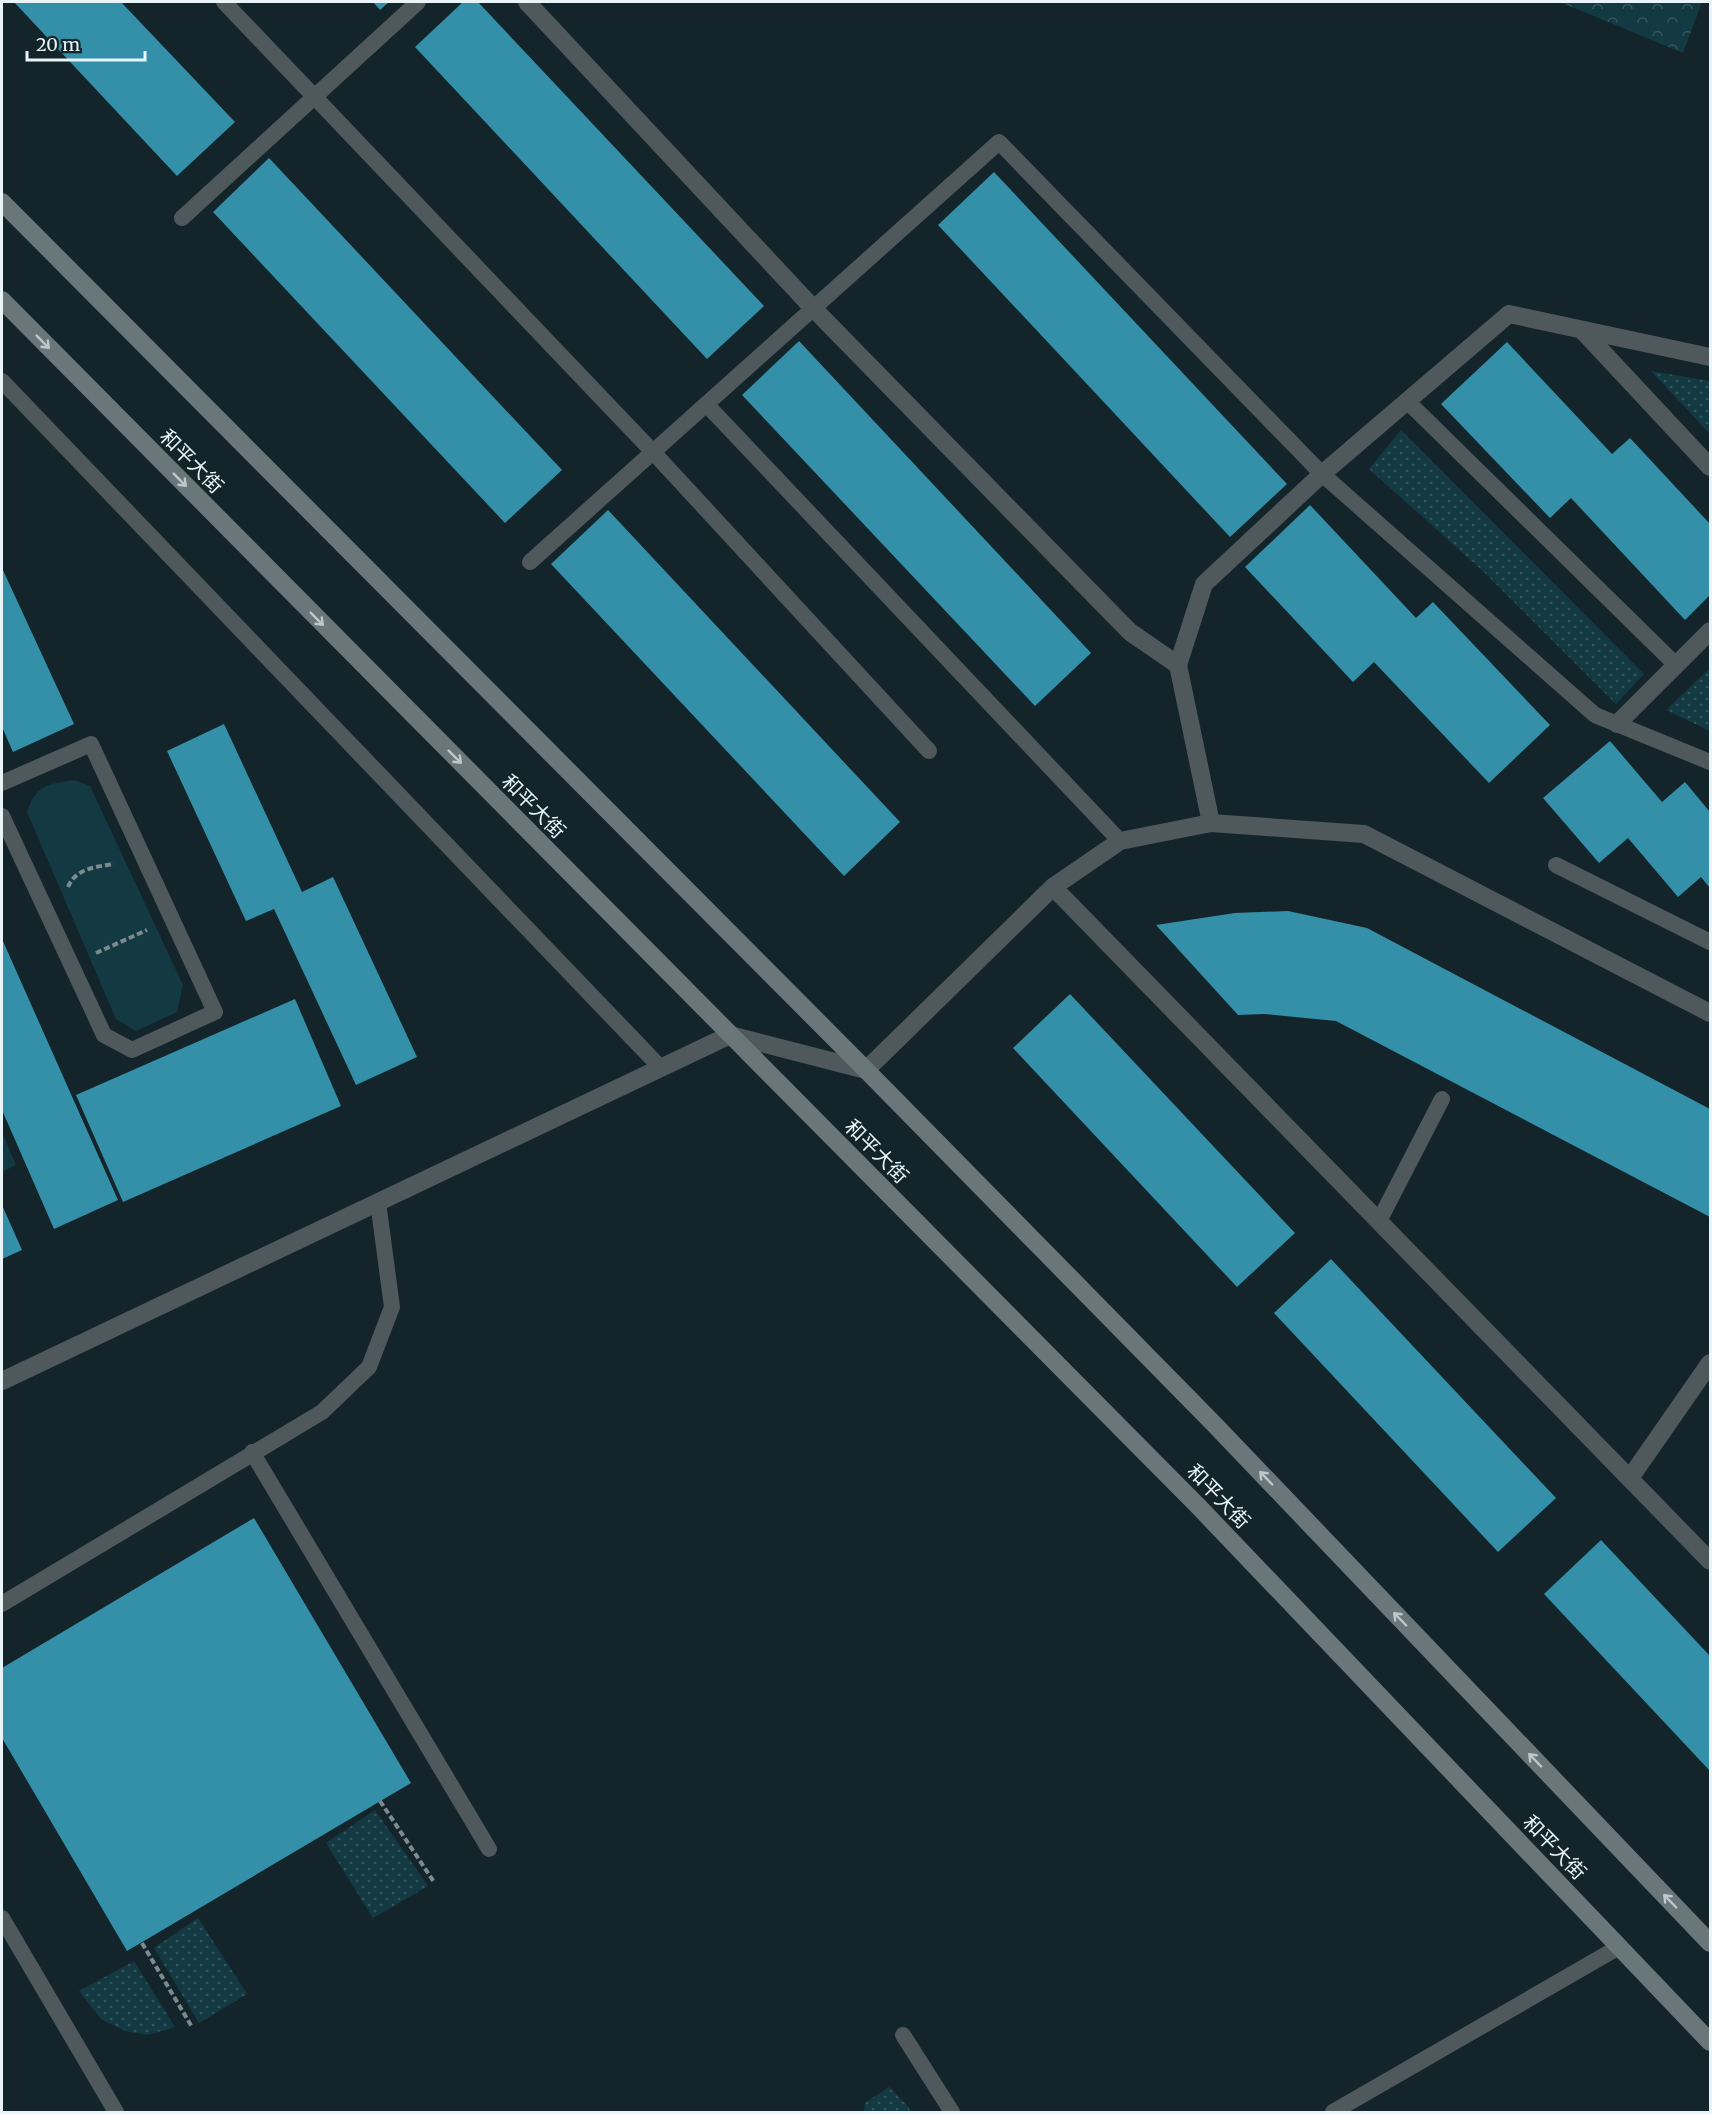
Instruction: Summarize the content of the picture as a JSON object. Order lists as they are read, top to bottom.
{
  "streets": {
    "main road": ["和平大街"]
  },
  "scale_bar": "20 m"
}
